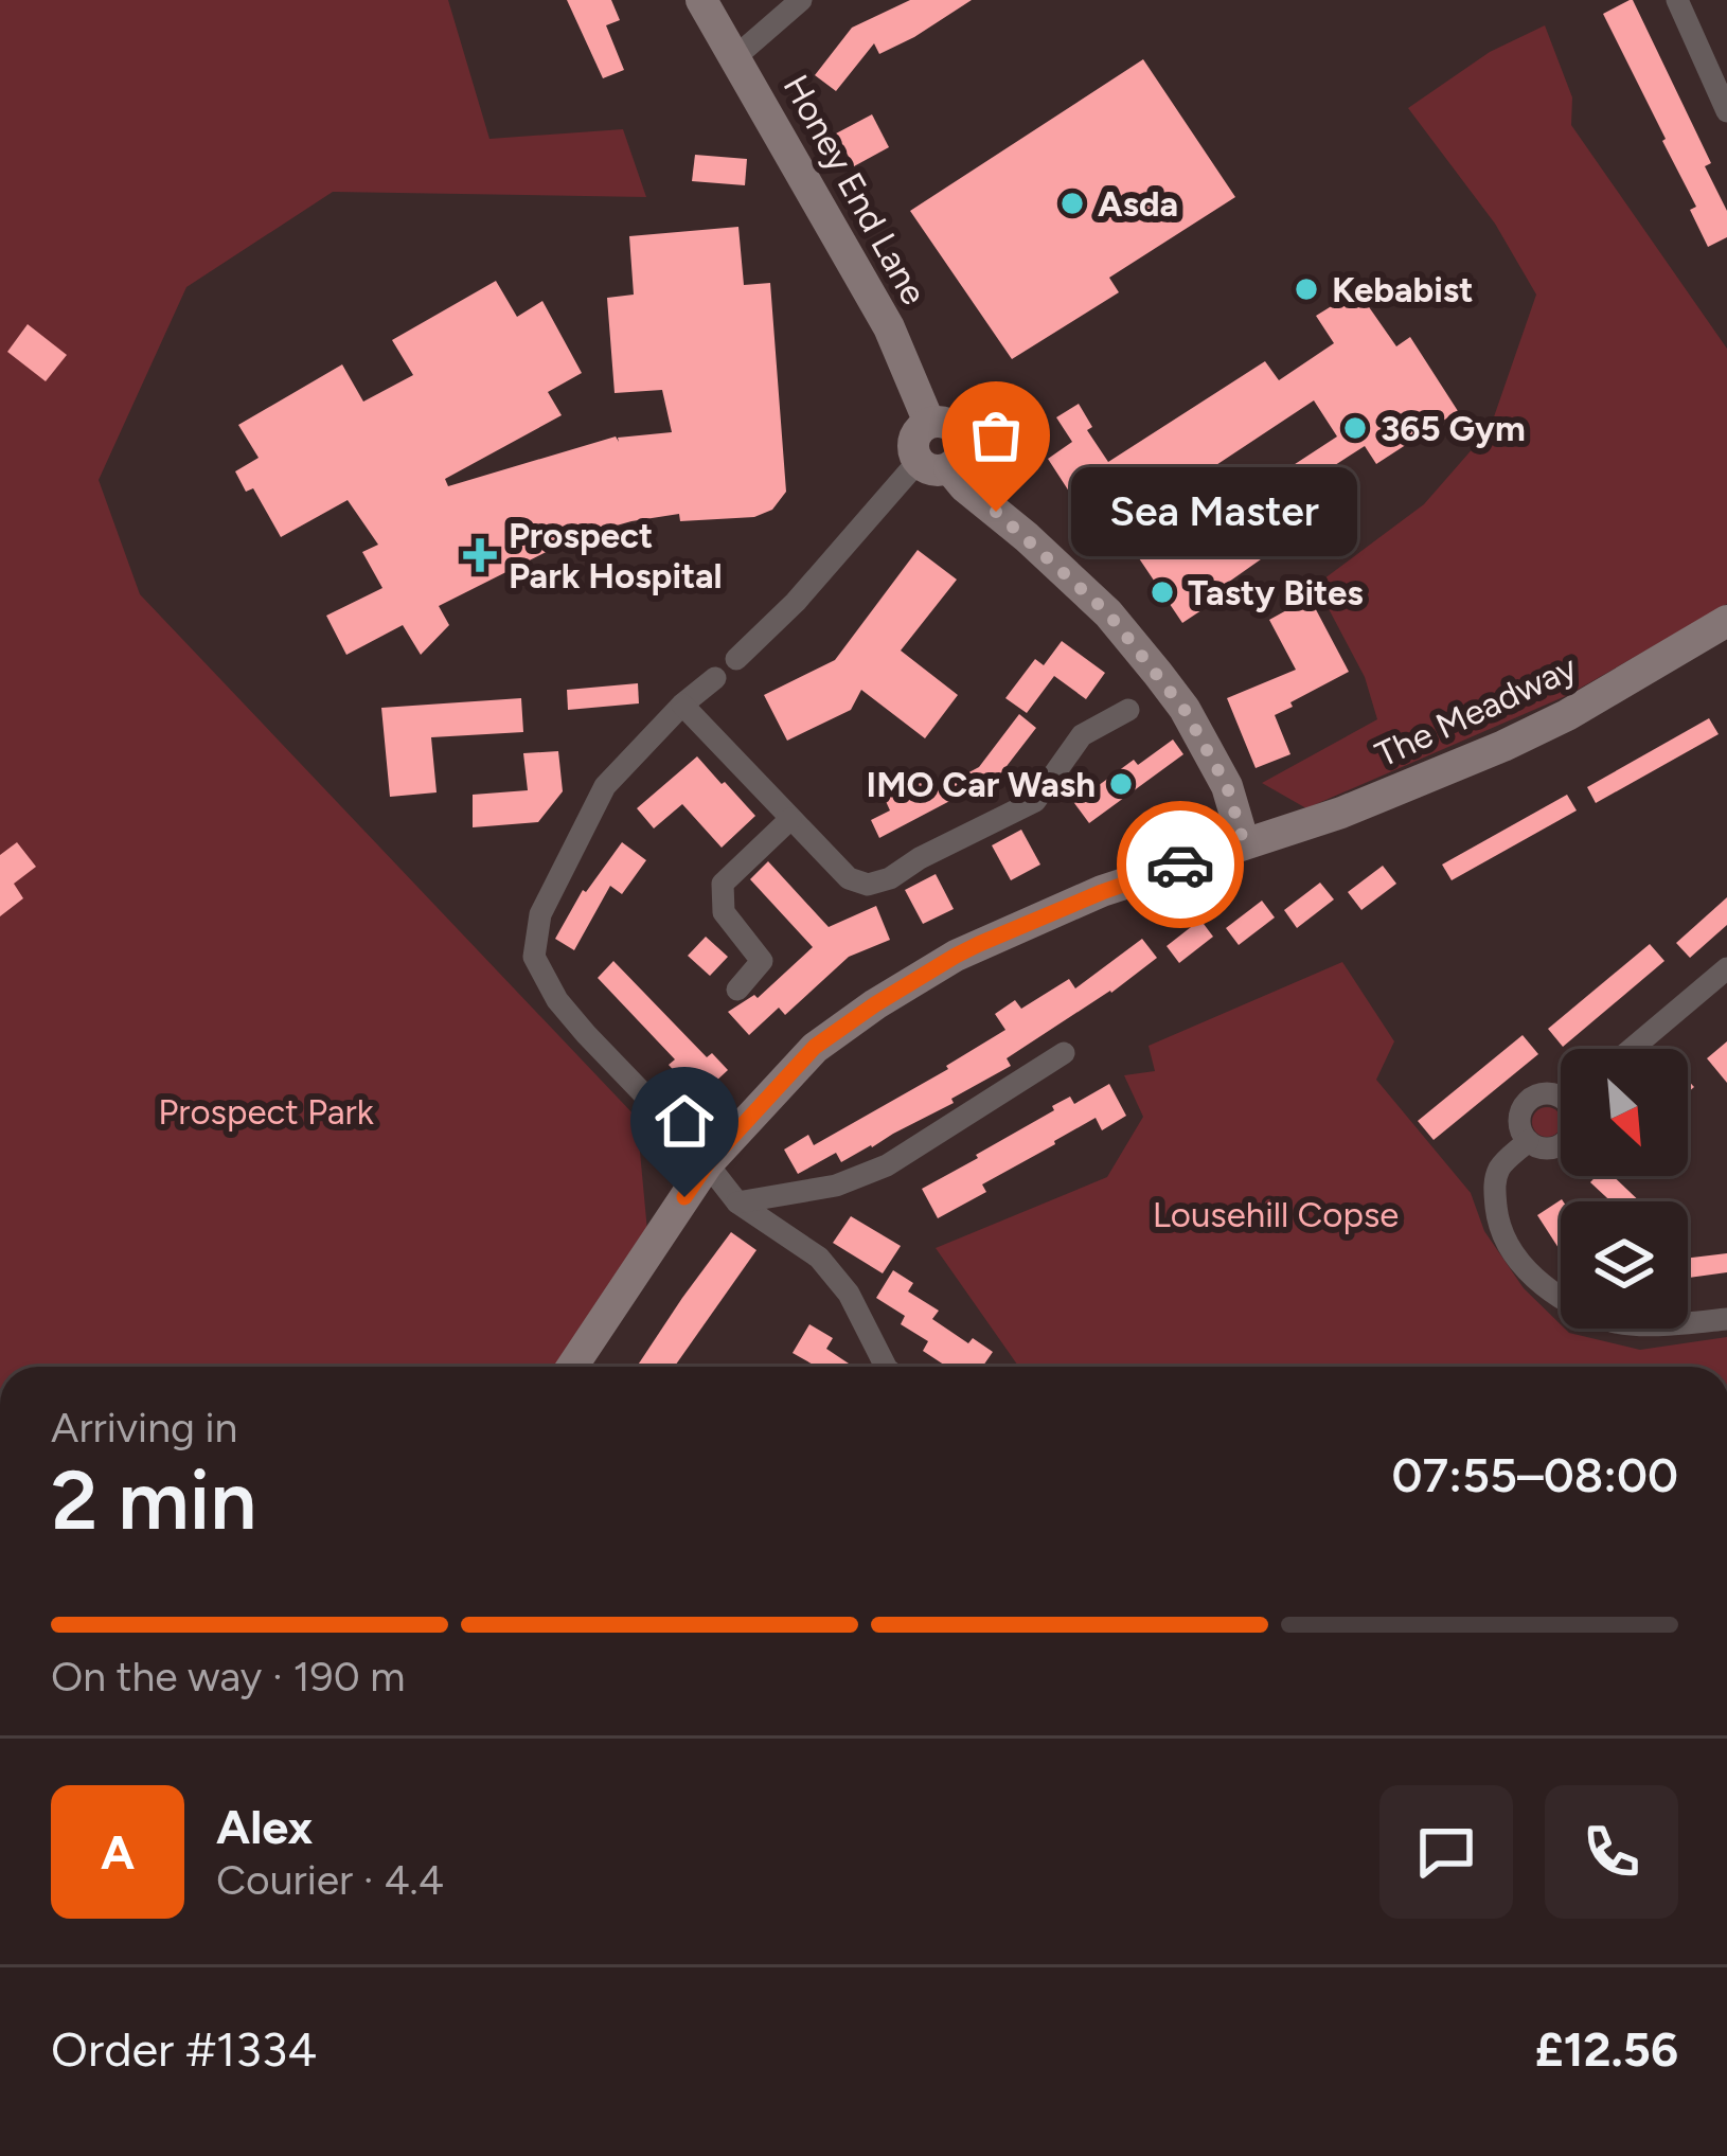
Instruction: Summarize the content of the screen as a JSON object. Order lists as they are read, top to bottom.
{
  "streets": {
    "street": ["Honey End Lane", "The Meadway"]
  },
  "parks": ["Prospect Park", "Lousehill Copse"],
  "places": {
    "other": [
      "Asda",
      "Kebabist",
      "365 Gym",
      "Sea Master",
      "Tasty Bites",
      "IMO Car Wash"
    ],
    "health": ["Prospect Park Hospital"]
  },
  "north": "bottom right",
  "page": {
    "bubble": "Sea Master",
    "heading": ["2 min", "Arriving in", "07:55–08:00"],
    "panel": [
      "Alex",
      "Courier · 4.4",
      "Order #1334",
      "£12.56"
    ],
    "bar": "On the way · 190 m",
    "round": "A"
  }
}
